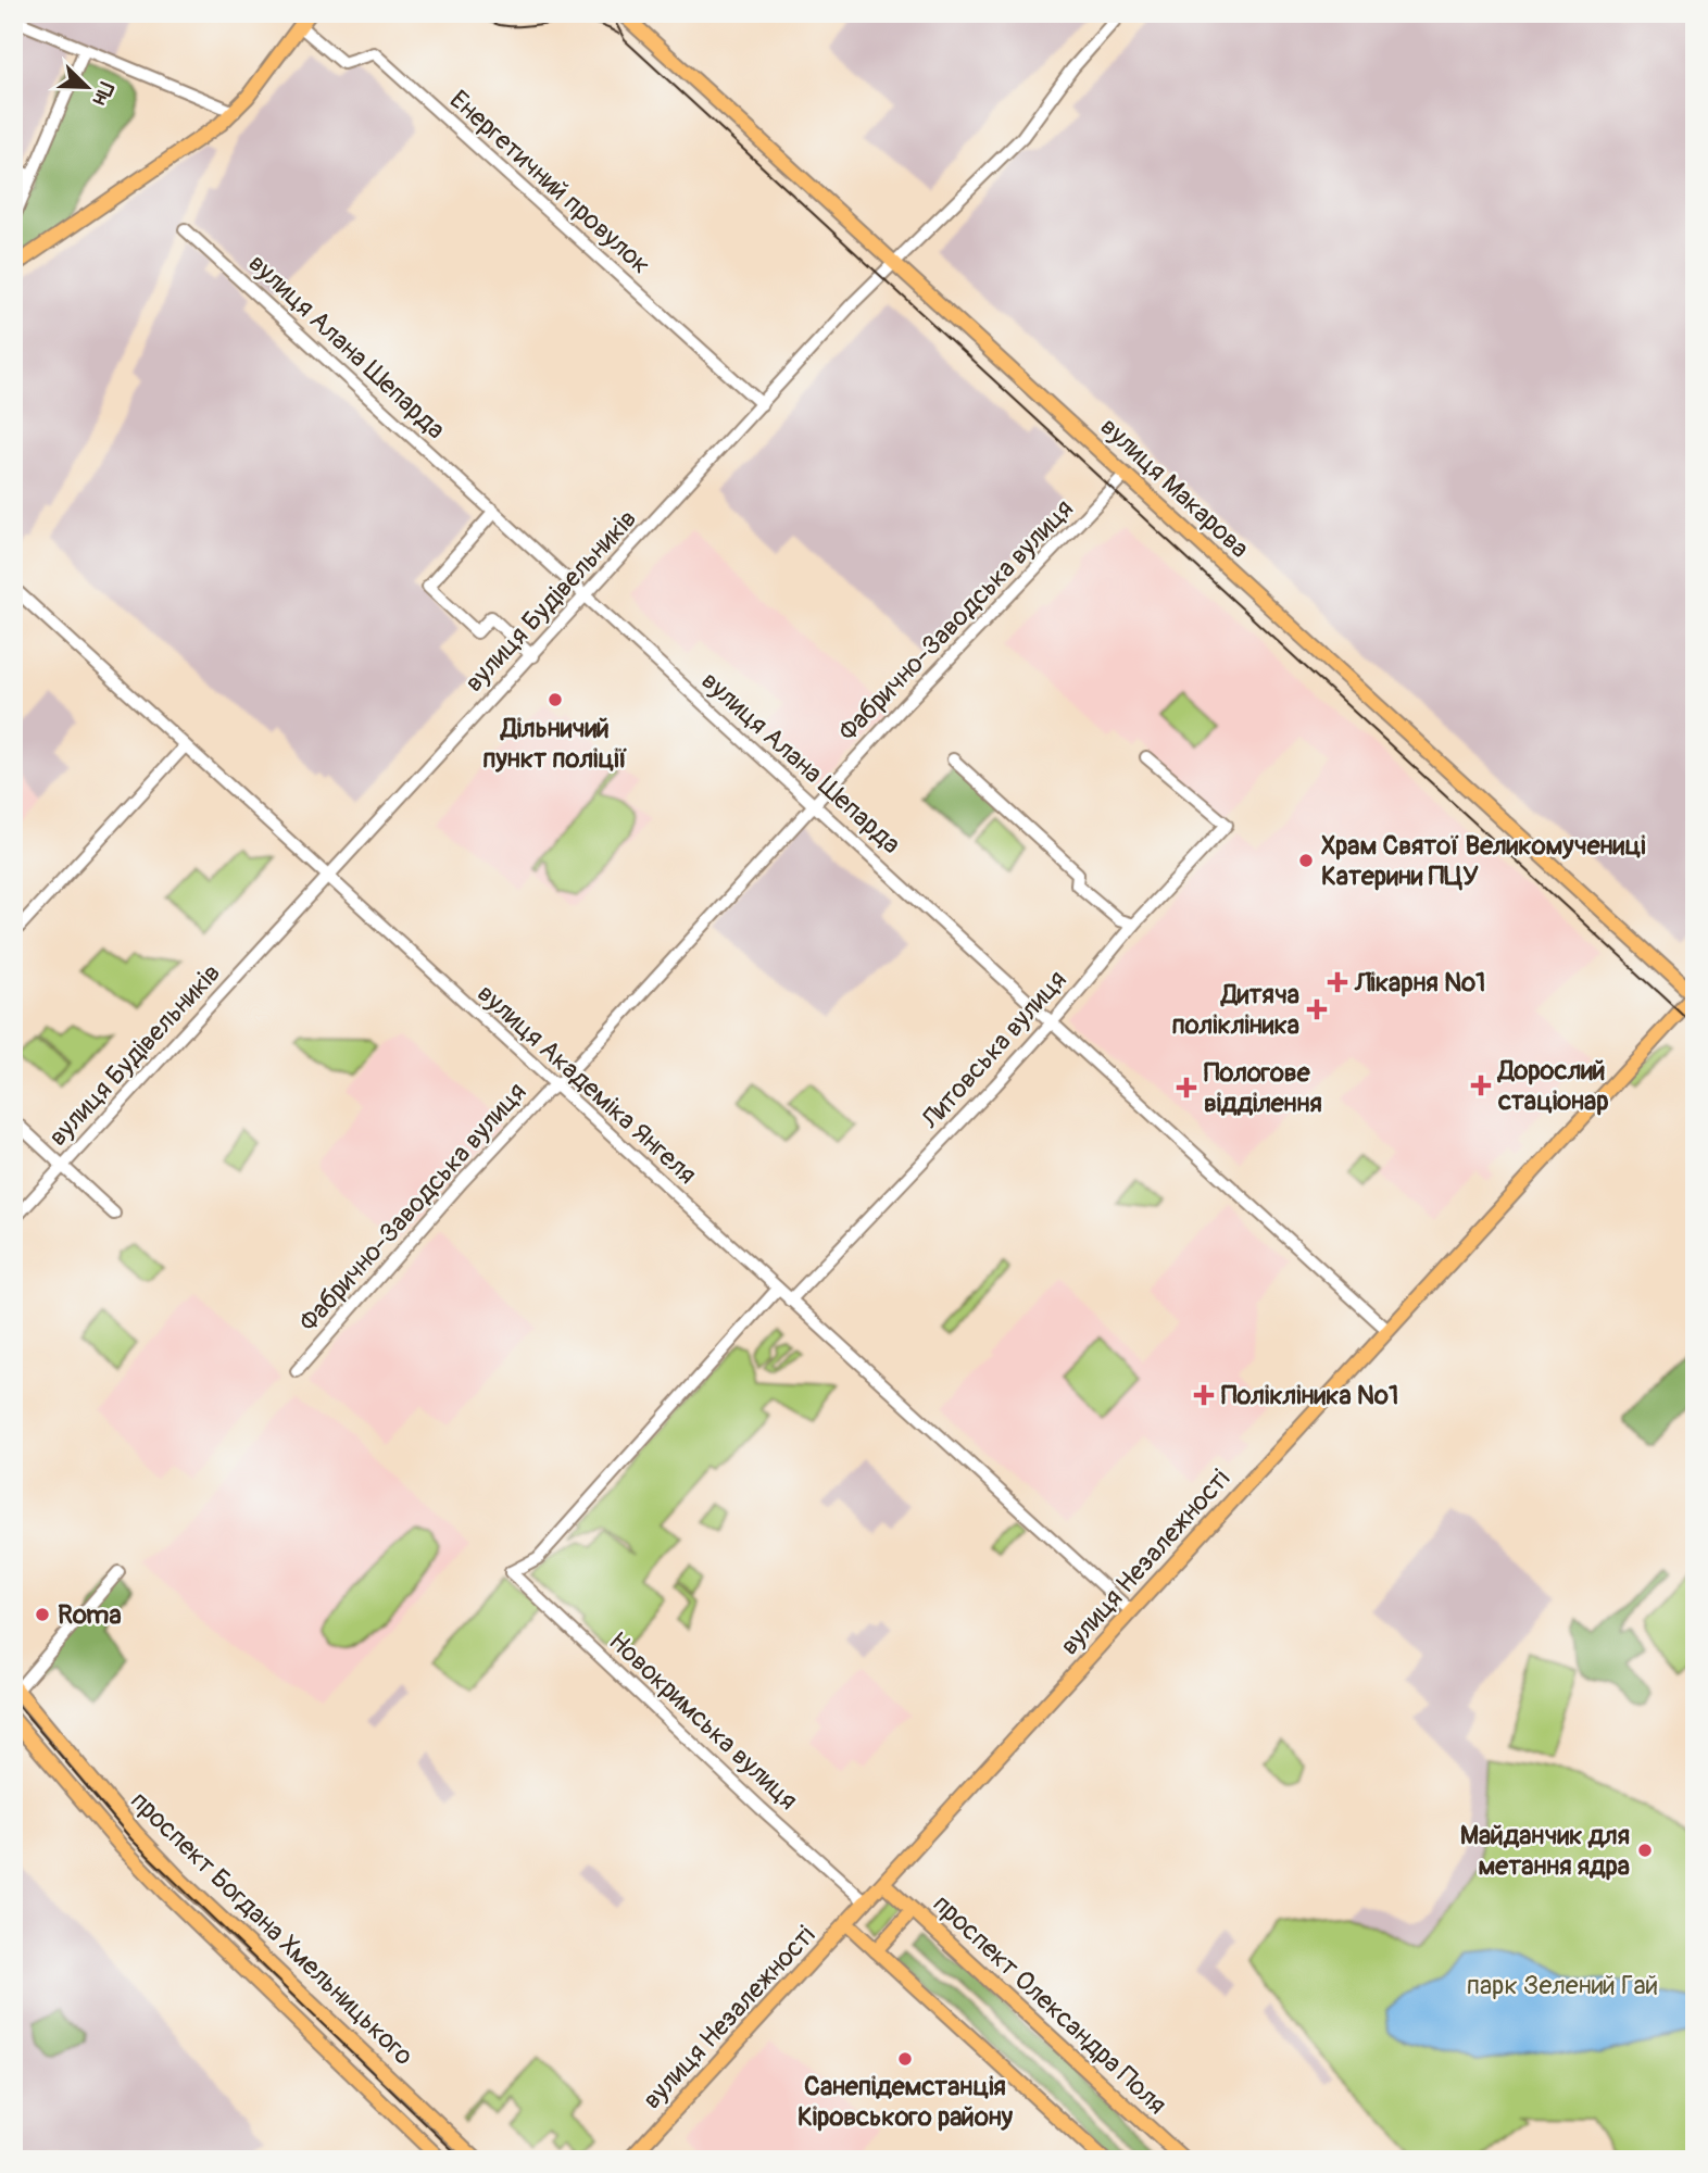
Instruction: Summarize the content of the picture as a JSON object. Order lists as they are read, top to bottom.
{
  "streets": {
    "main road": [
      "вулиця Макарова",
      "вулиця Незалежності",
      "проспект Богдана Хмельницького",
      "проспект Олександра Поля"
    ],
    "street": [
      "Енергетичний провулок",
      "вулиця Алана Шепарда",
      "вулиця Будівельників",
      "Фабрично-Заводська вулиця",
      "Литовська вулиця",
      "вулиця Академіка Янгеля",
      "Новокримська вулиця"
    ]
  },
  "crossings": [
    ["Енергетичний провулок", "вулиця Будівельників"],
    ["вулиця Алана Шепарда", "вулиця Будівельників"],
    ["вулиця Алана Шепарда", "Фабрично-Заводська вулиця"],
    ["вулиця Алана Шепарда", "Литовська вулиця"],
    ["вулиця Алана Шепарда", "вулиця Незалежності"],
    ["вулиця Макарова", "вулиця Будівельників"],
    ["вулиця Макарова", "Фабрично-Заводська вулиця"],
    ["вулиця Макарова", "вулиця Незалежності"],
    ["вулиця Будівельників", "вулиця Академіка Янгеля"],
    ["Фабрично-Заводська вулиця", "вулиця Академіка Янгеля"],
    ["Литовська вулиця", "вулиця Академіка Янгеля"],
    ["вулиця Академіка Янгеля", "вулиця Незалежності"],
    ["вулиця Академіка Янгеля", "Новокримська вулиця"],
    ["вулиця Незалежності", "Новокримська вулиця"],
    ["вулиця Незалежності", "проспект Олександра Поля"]
  ],
  "parks": ["парк Зелений Гай"],
  "places": {
    "other": [
      "Дільничий пункт поліції",
      "Храм Святої Великомучениці Катерини ПЦУ",
      "Roma",
      "Майданчик для метання ядра",
      "Санепідемстанція Кіровського району"
    ],
    "health": [
      "Лікарня №1",
      "Дитяча полікліника",
      "Дорослий стаціонар",
      "Пологове відділення",
      "Полікліника №1"
    ]
  },
  "north": "bottom right"
}
